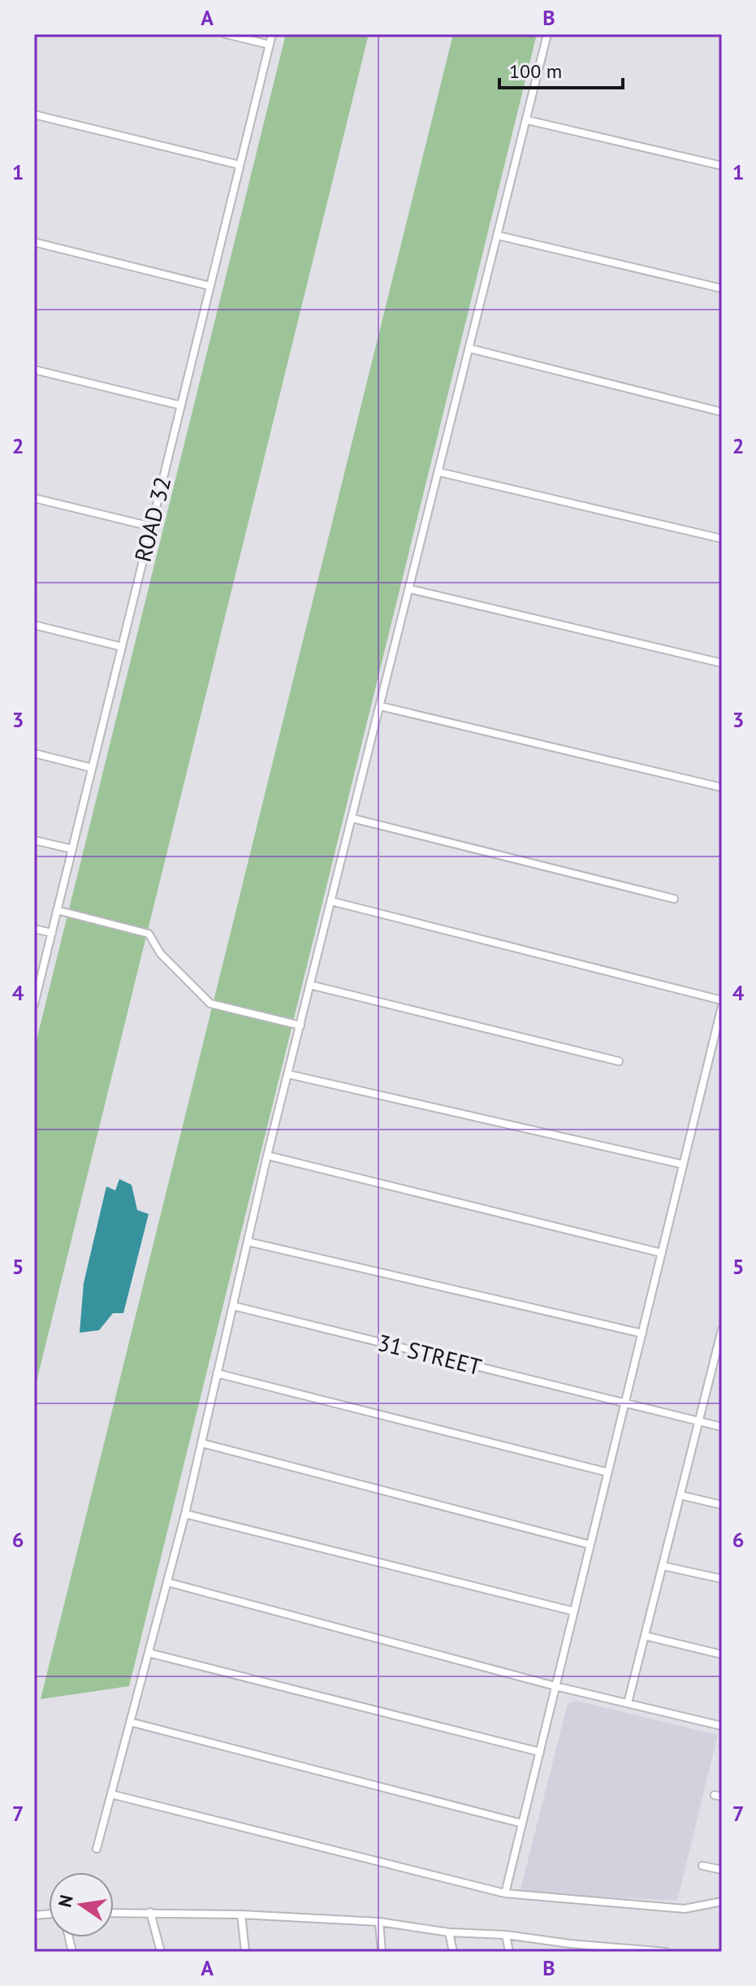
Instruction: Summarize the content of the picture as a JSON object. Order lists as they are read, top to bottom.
{
  "streets": {
    "street": ["ROAD 32", "31 STREET"]
  },
  "scale_bar": "100 m",
  "north": "left",
  "grid": {
    "columns": ["A", "B"],
    "rows": [
      "1",
      "2",
      "3",
      "4",
      "5",
      "6",
      "7"
    ]
  }
}
